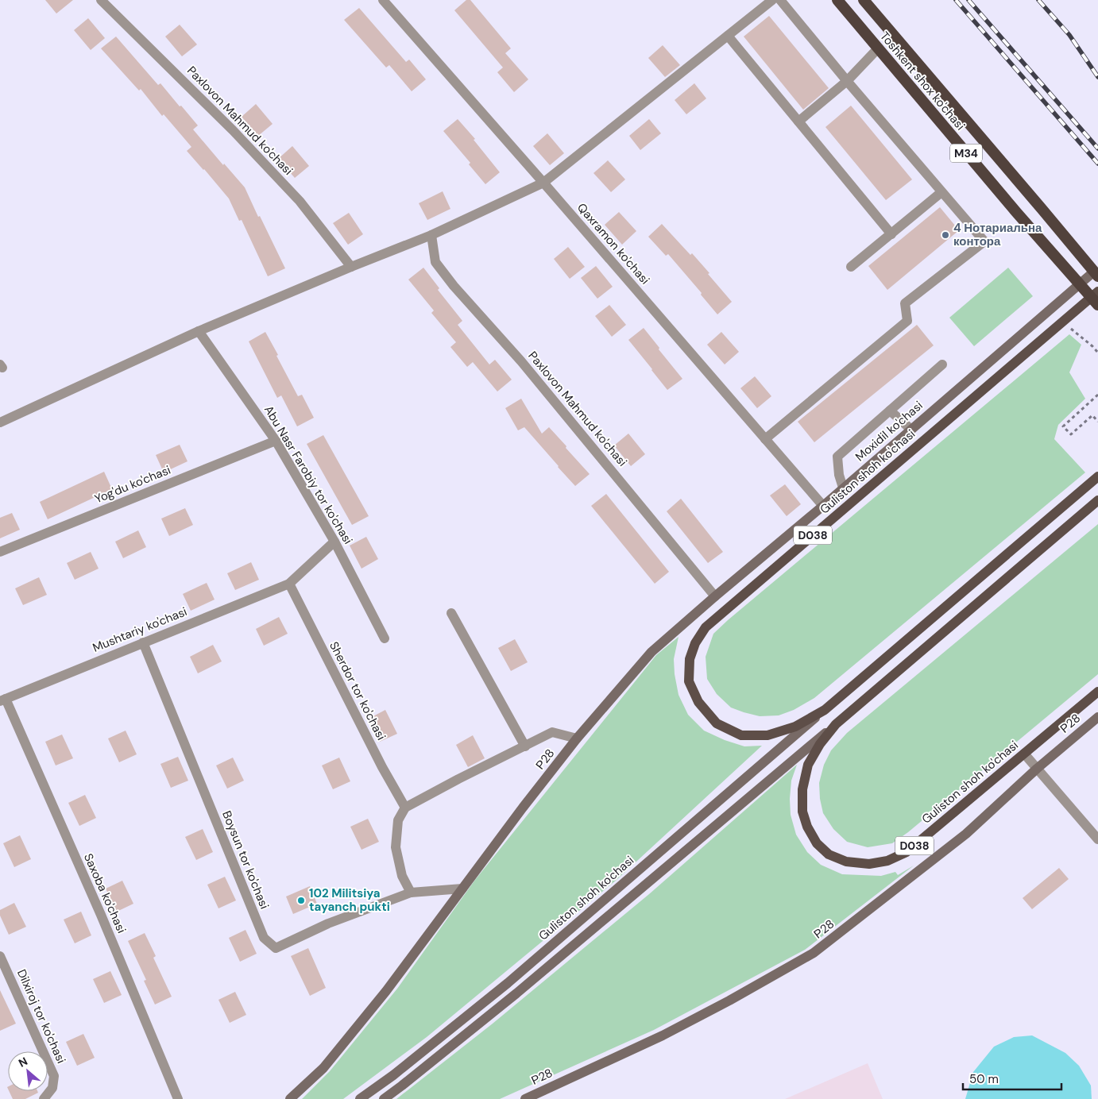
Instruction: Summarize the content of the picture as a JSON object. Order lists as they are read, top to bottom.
{
  "streets": {
    "highway": ["Toshkent shox ko'chasi", "M34"],
    "main road": [
      "Moxidil ko'chasi",
      "Guliston shoh ko'chasi",
      "D038",
      "Р28"
    ],
    "street": [
      "Paxlovon Mahmud ko'chasi",
      "Qaxramon ko'chasi",
      "Abu Nasr Farobiy tor ko'chasi",
      "Yog'du ko'chasi",
      "Mushtariy ko'chasi",
      "Sherdor tor ko'chasi",
      "Boysun tor ko'chasi",
      "Saxoba ko'chasi",
      "Dilxiroj tor ko'chasi"
    ]
  },
  "crossings": [
    ["Toshkent shox ko'chasi", "Moxidil ko'chasi"],
    ["Toshkent shox ko'chasi", "Guliston shoh ko'chasi"],
    ["Paxlovon Mahmud ko'chasi", "Moxidil ko'chasi"],
    ["Paxlovon Mahmud ko'chasi", "Р28"],
    ["Qaxramon ko'chasi", "Moxidil ko'chasi"],
    ["Moxidil ko'chasi", "Р28"],
    ["Abu Nasr Farobiy tor ko'chasi", "Yog'du ko'chasi"],
    ["Mushtariy ko'chasi", "Sherdor tor ko'chasi"],
    ["Mushtariy ko'chasi", "Boysun tor ko'chasi"],
    ["Mushtariy ko'chasi", "Saxoba ko'chasi"]
  ],
  "places": ["4 Нотариальна контора", "102 Militsiya tayanch pukti"],
  "scale_bar": "50 m",
  "north": "top left"
}
